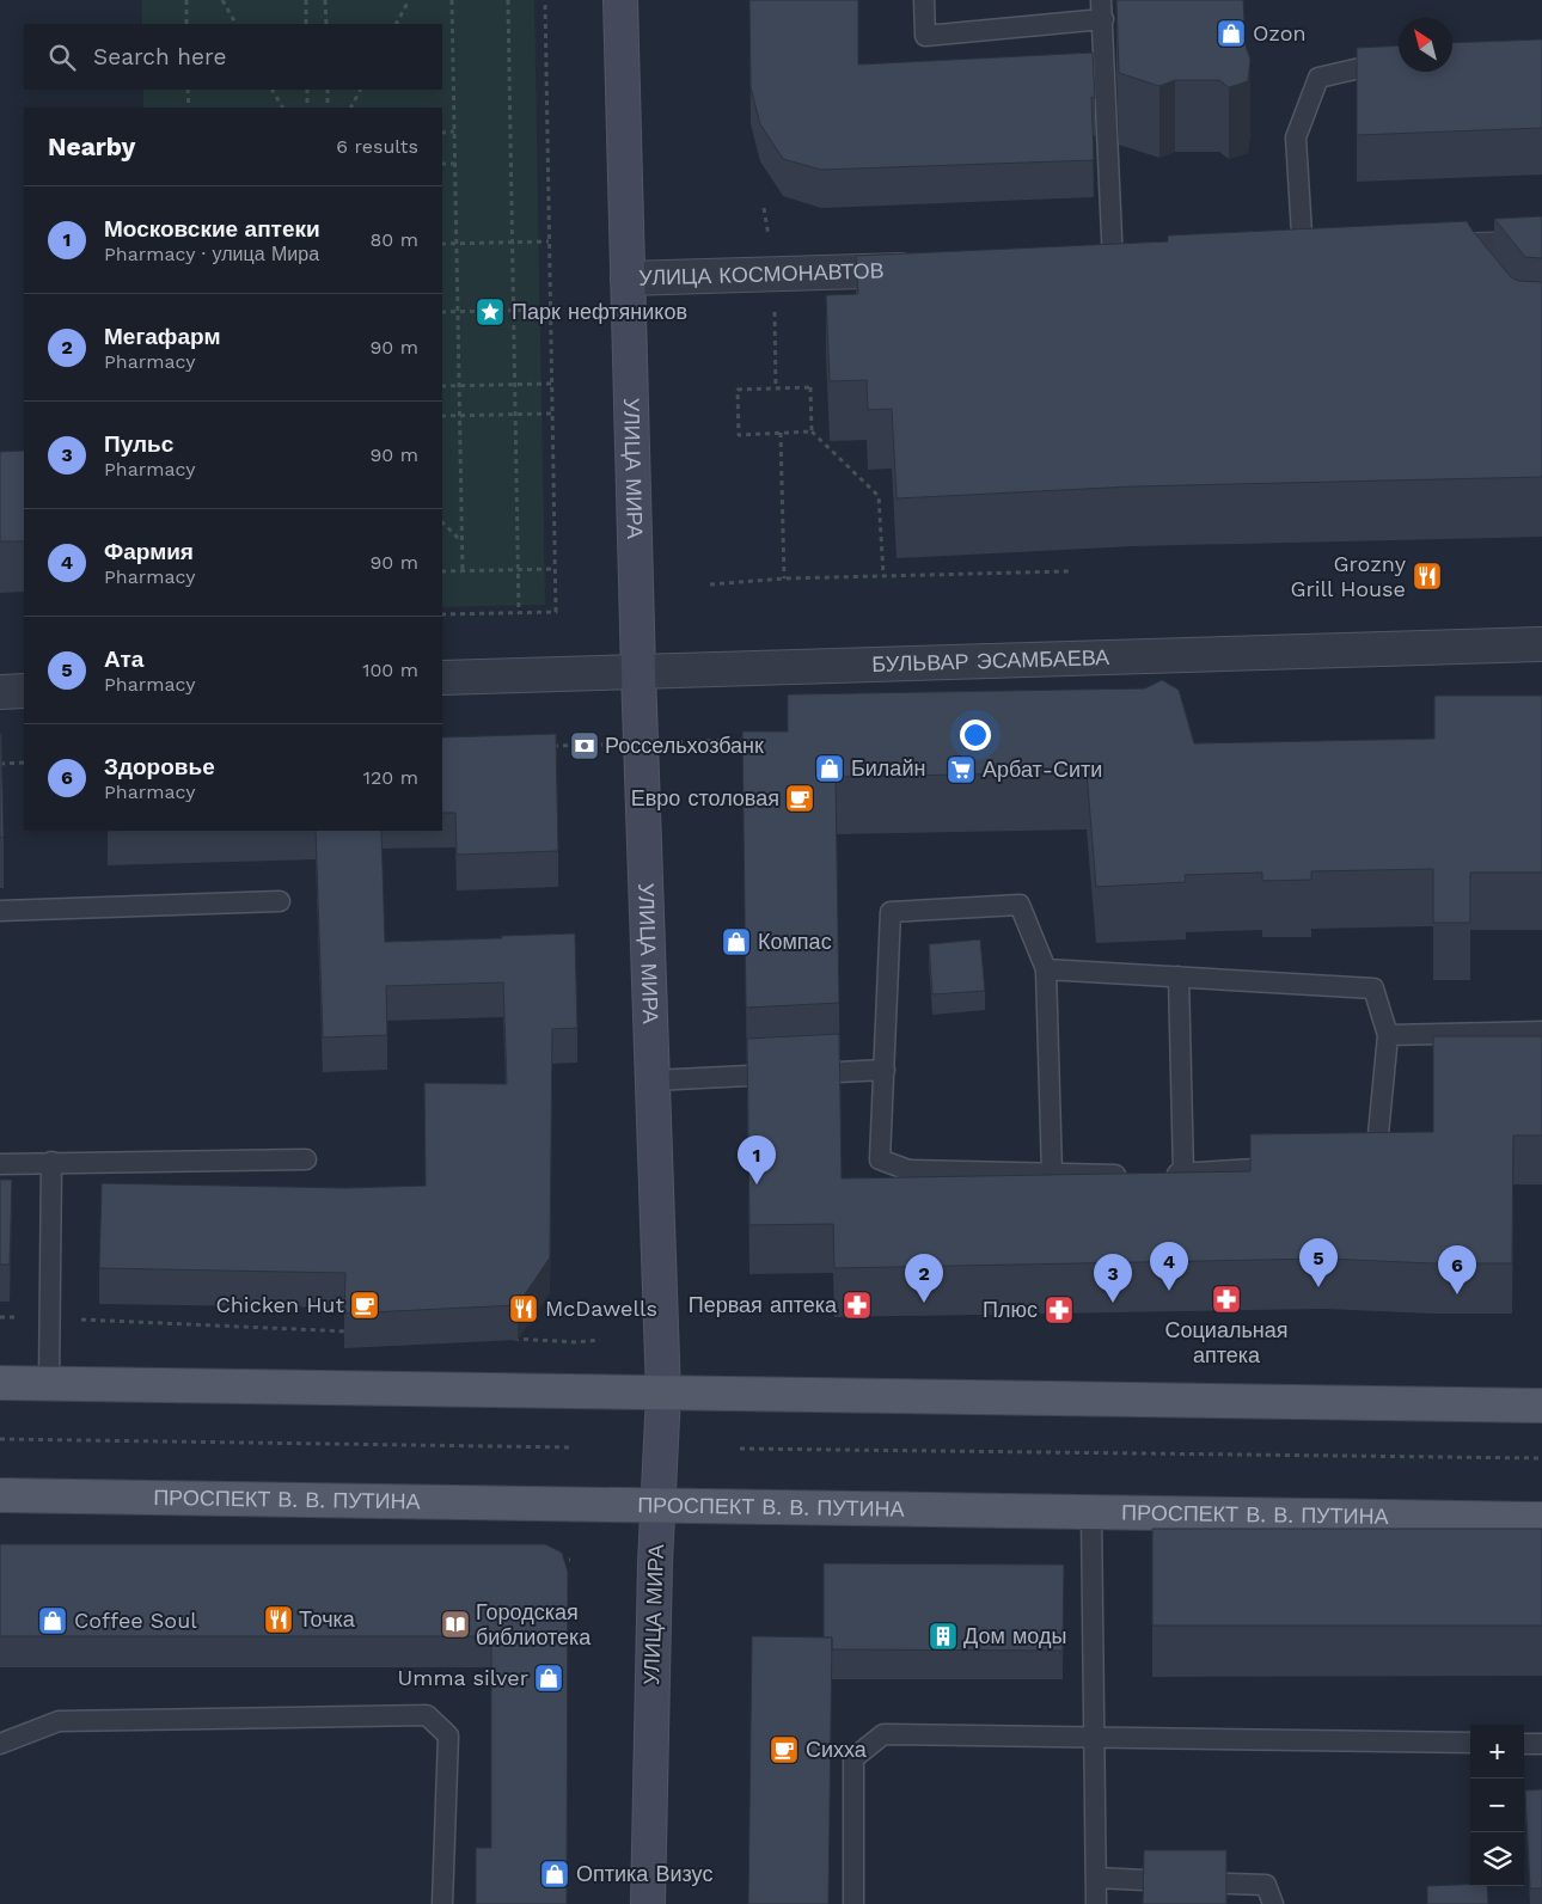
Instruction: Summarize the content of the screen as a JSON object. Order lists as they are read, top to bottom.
{
  "streets": {
    "main road": ["УЛИЦА МИРА", "ПРОСПЕКТ В. В. ПУТИНА"],
    "street": ["УЛИЦА КОСМОНАВТОВ", "БУЛЬВАР ЭСАМБАЕВА"]
  },
  "crossings": [
    ["УЛИЦА КОСМОНАВТОВ", "УЛИЦА МИРА"],
    ["УЛИЦА МИРА", "БУЛЬВАР ЭСАМБАЕВА"],
    ["УЛИЦА МИРА", "ПРОСПЕКТ В. В. ПУТИНА"]
  ],
  "places": {
    "shop": [
      "Ozon",
      "Билайн",
      "Компас",
      "Coffee Soul",
      "Umma silver",
      "Оптика Визус"
    ],
    "place": ["Парк нефтяников"],
    "restaurant": ["Grozny Grill House", "McDawells", "Точка"],
    "bank": ["Россельхозбанк"],
    "supermarket": ["Арбат-Сити"],
    "cafe": ["Евро столовая", "Chicken Hut", "Сихха"],
    "pharmacy": ["Социальная аптека", "Первая аптека", "Плюс"],
    "library": ["Городская библиотека"],
    "building": ["Дом моды"]
  },
  "north": "top left",
  "page": {
    "search": "Search here",
    "heading": ["Nearby", "6 results"],
    "list": [
      {
        "mark": "1",
        "name": "Московские аптеки",
        "note": "Pharmacy · улица Мира",
        "value": "80 m"
      },
      {
        "mark": "2",
        "name": "Мегафарм",
        "note": "Pharmacy",
        "value": "90 m"
      },
      {
        "mark": "3",
        "name": "Пульс",
        "note": "Pharmacy",
        "value": "90 m"
      },
      {
        "mark": "4",
        "name": "Фармия",
        "note": "Pharmacy",
        "value": "90 m"
      },
      {
        "mark": "5",
        "name": "Ата",
        "note": "Pharmacy",
        "value": "100 m"
      },
      {
        "mark": "6",
        "name": "Здоровье",
        "note": "Pharmacy",
        "value": "120 m"
      }
    ],
    "pins": [
      "1",
      "5",
      "4",
      "6",
      "2",
      "3"
    ],
    "map_buttons": ["+", "−"]
  }
}
